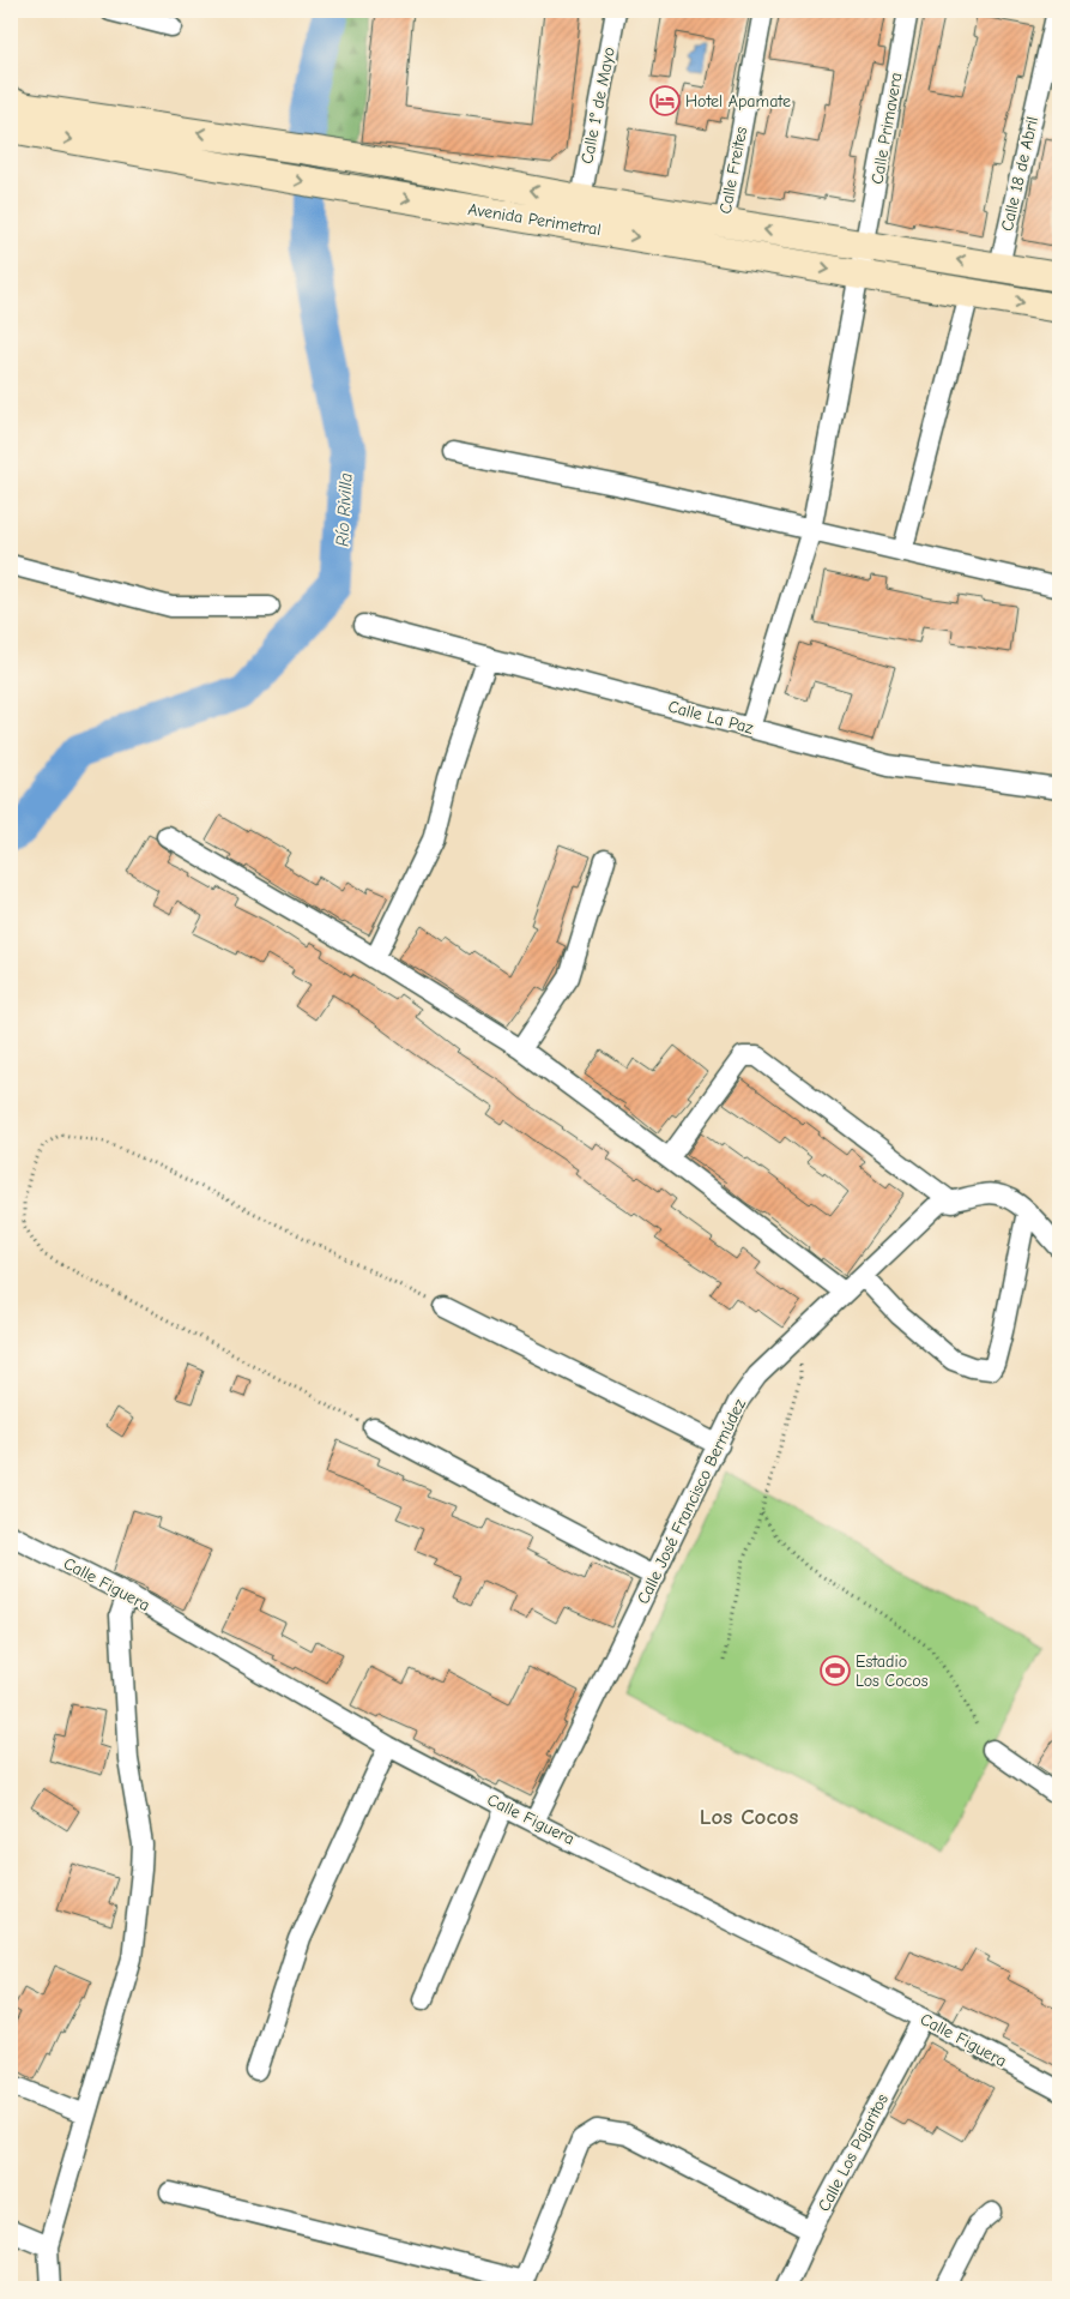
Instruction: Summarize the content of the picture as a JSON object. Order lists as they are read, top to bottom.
{
  "streets": {
    "main road": ["Avenida Perimetral"],
    "street": [
      "Calle 1° de Mayo",
      "Calle Primavera",
      "Calle Freites",
      "Calle 18 de Abril",
      "Calle La Paz",
      "Calle José Francisco Bermúdez",
      "Calle Figuera",
      "Calle Los Pajaritos"
    ]
  },
  "crossings": [
    ["Calle 1° de Mayo", "Avenida Perimetral"],
    ["Calle Primavera", "Avenida Perimetral"],
    ["Calle Primavera", "Calle La Paz"],
    ["Calle Freites", "Avenida Perimetral"],
    ["Calle 18 de Abril", "Avenida Perimetral"],
    ["Calle José Francisco Bermúdez", "Calle Figuera"],
    ["Calle Figuera", "Calle Los Pajaritos"]
  ],
  "districts": ["Los Cocos"],
  "water": ["Río Rivilla"],
  "places": {
    "hotel": ["Hotel Apamate"],
    "sports": ["Estadio Los Cocos"]
  }
}
